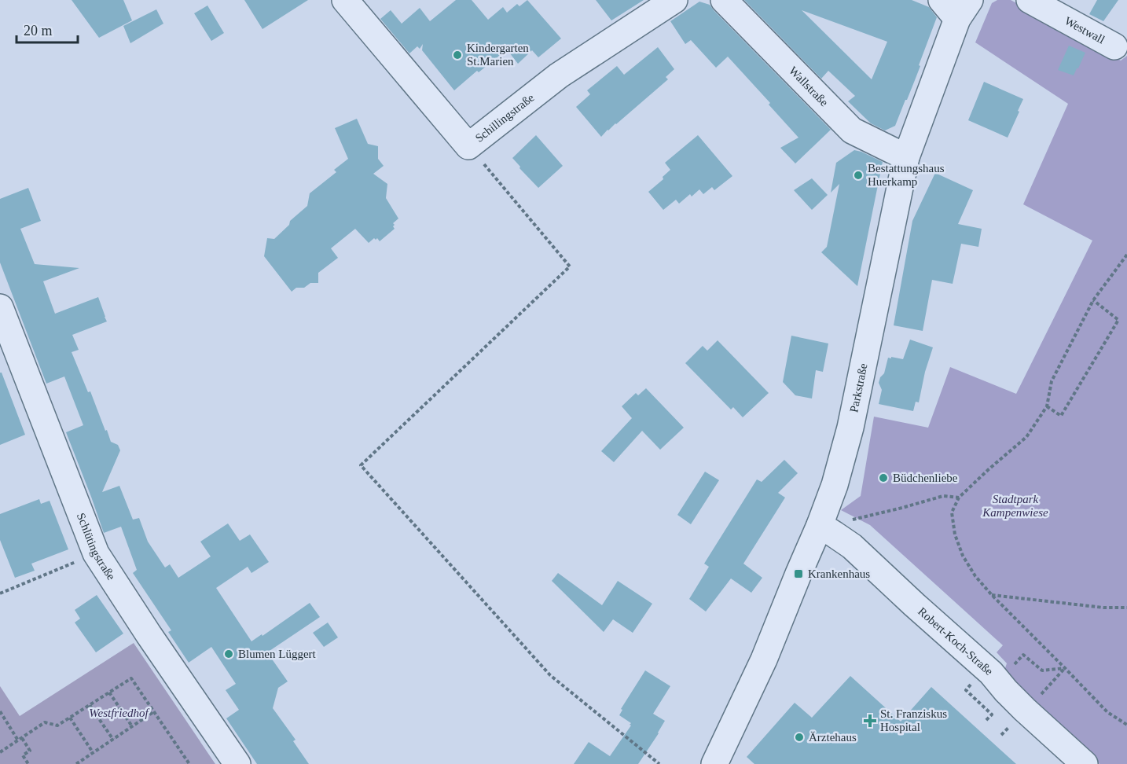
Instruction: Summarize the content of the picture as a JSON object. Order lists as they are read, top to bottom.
{
  "streets": {
    "street": [
      "Westwall",
      "Wallstraße",
      "Schillingstraße",
      "Parkstraße",
      "Schlütingstraße",
      "Robert-Koch-Straße"
    ]
  },
  "crossings": [
    ["Wallstraße", "Parkstraße"],
    ["Parkstraße", "Robert-Koch-Straße"]
  ],
  "parks": ["Stadtpark Kampenwiese", "Westfriedhof"],
  "places": {
    "other": [
      "Kindergarten St.Marien",
      "Bestattungshaus Huerkamp",
      "Büdchenliebe",
      "Blumen Lüggert",
      "Ärztehaus"
    ],
    "transit": ["Krankenhaus"],
    "health": ["St. Franziskus Hospital"]
  },
  "scale_bar": "20 m"
}
